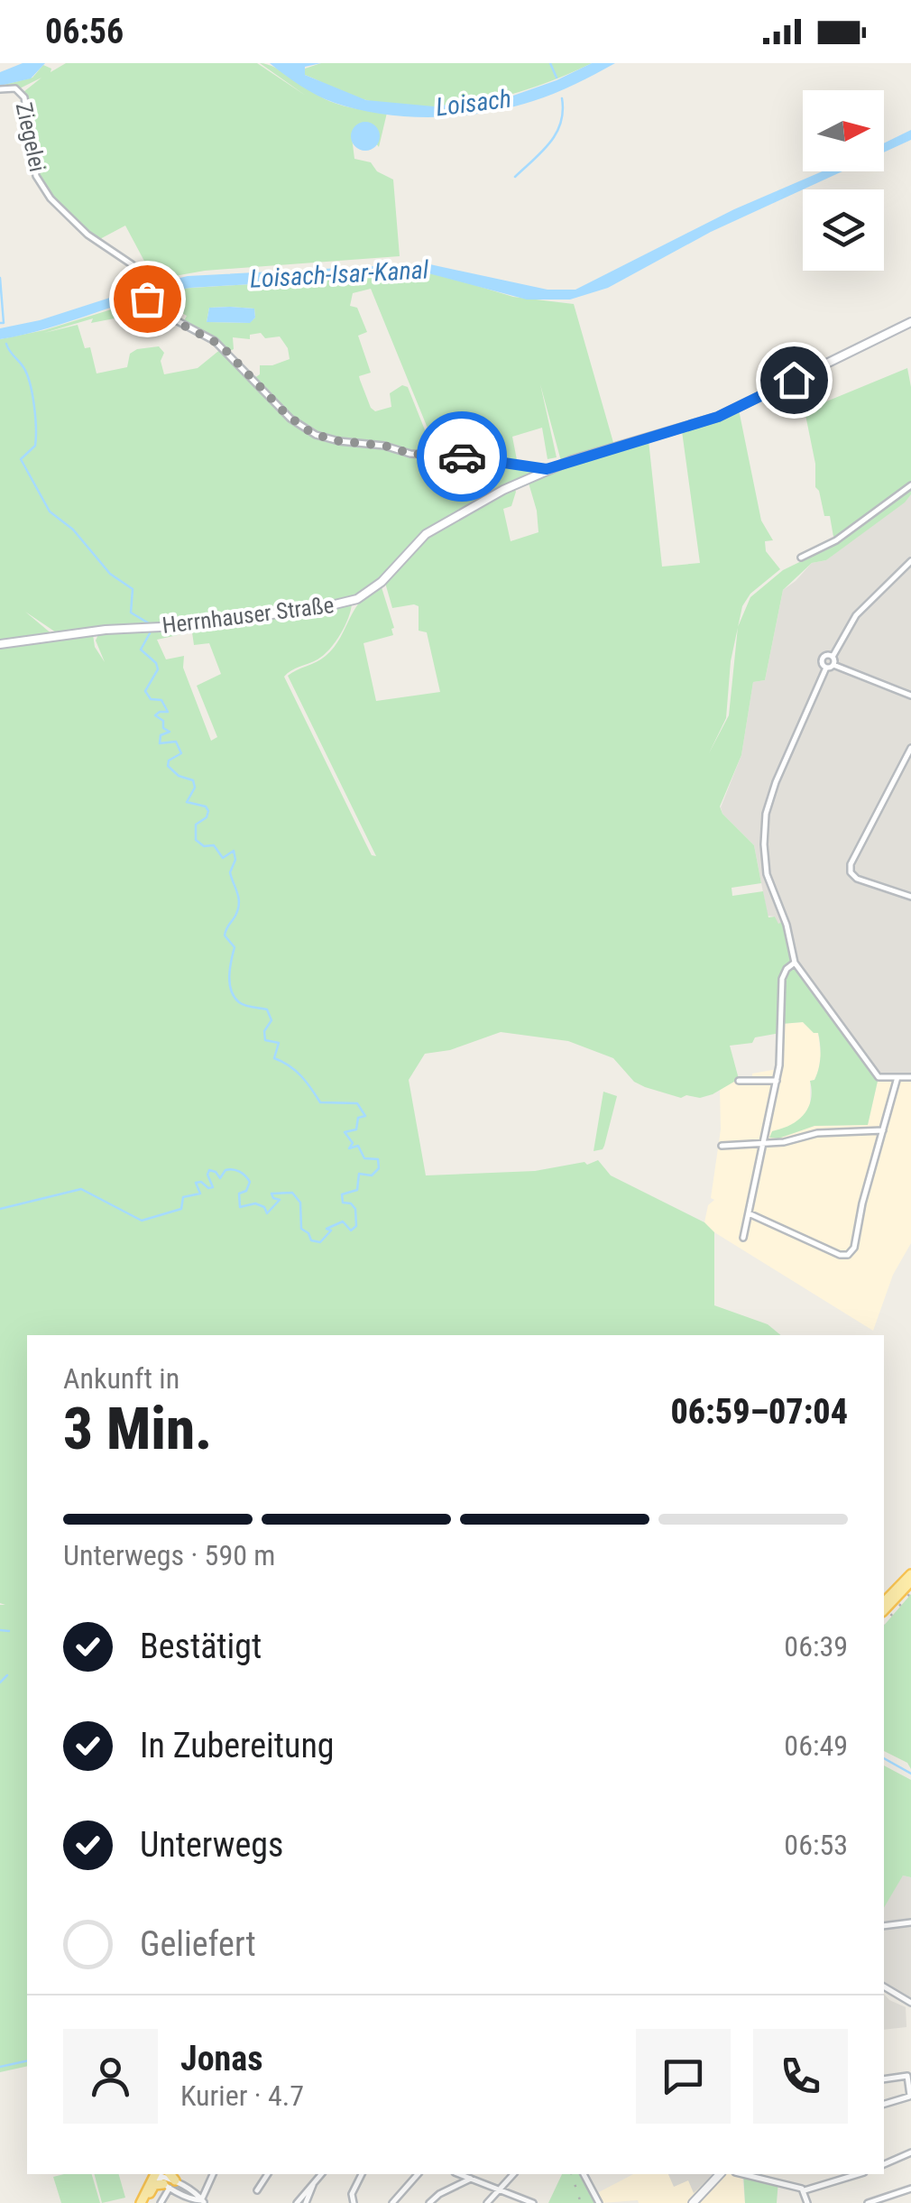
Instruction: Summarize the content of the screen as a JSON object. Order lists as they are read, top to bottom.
{
  "streets": {
    "street": ["Ziegelei", "Herrnhauser Straße"]
  },
  "crossings": [
    ["Ziegelei", "Herrnhauser Straße"]
  ],
  "water": ["Loisach", "Loisach-Isar-Kanal"],
  "north": "right",
  "page": {
    "status": "06:56",
    "heading": ["3 Min.", "Ankunft in", "06:59–07:04"],
    "panel": ["Jonas", "Kurier · 4.7"],
    "bar": "Unterwegs · 590 m",
    "list": [
      ["Bestätigt", "06:39"],
      ["In Zubereitung", "06:49"],
      ["Unterwegs", "06:53"],
      "Geliefert"
    ]
  }
}
